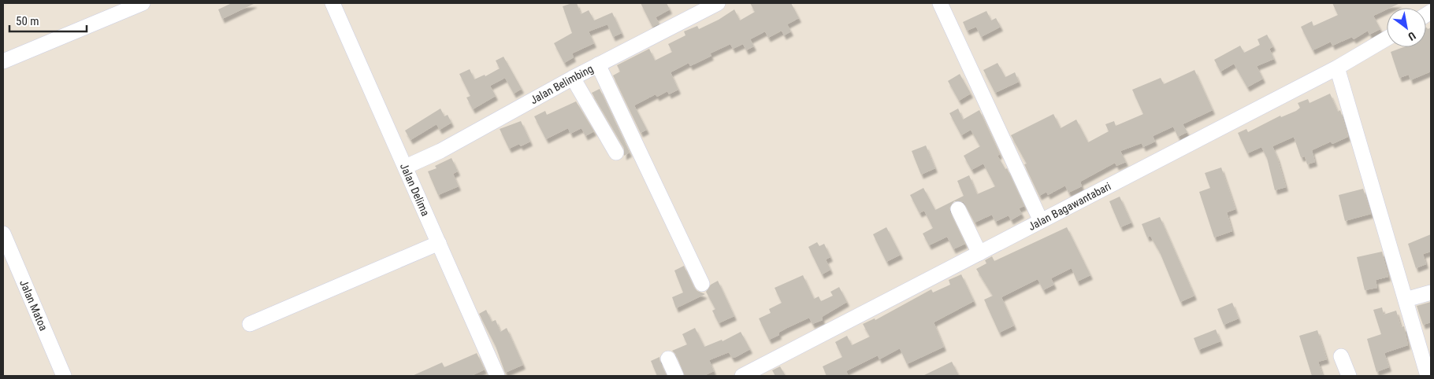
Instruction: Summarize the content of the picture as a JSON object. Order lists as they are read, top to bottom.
{
  "streets": {
    "street": [
      "Jalan Belimbing",
      "Jalan Delima",
      "Jalan Bagawantabari",
      "Jalan Matoa"
    ]
  },
  "crossings": [
    ["Jalan Belimbing", "Jalan Delima"]
  ],
  "scale_bar": "50 m",
  "north": "bottom right"
}
